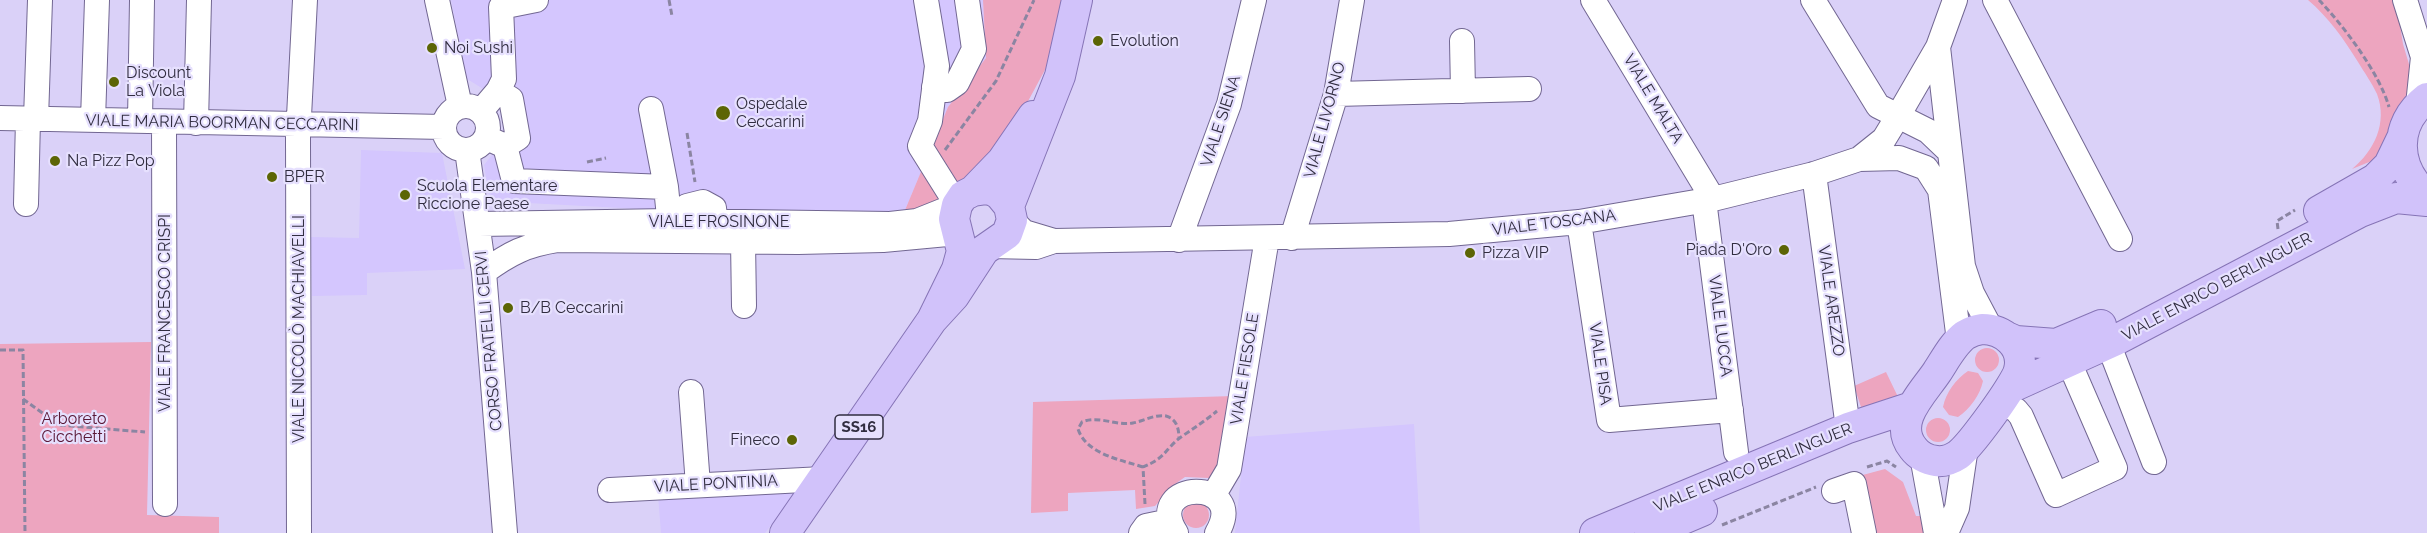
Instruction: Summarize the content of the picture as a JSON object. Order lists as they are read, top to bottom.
{
  "streets": {
    "main road": ["VIALE ENRICO BERLINGUER", "SS16"],
    "street": [
      "VIALE MALTA",
      "VIALE LIVORNO",
      "VIALE SIENA",
      "VIALE MARIA BOORMAN CECCARINI",
      "VIALE FROSINONE",
      "VIALE TOSCANA",
      "VIALE AREZZO",
      "VIALE FRANCESCO CRISPI",
      "VIALE LUCCA",
      "VIALE NICCOLÒ MACHIAVELLI",
      "CORSO FRATELLI CERVI",
      "VIALE PISA",
      "VIALE FIESOLE",
      "VIALE PONTINIA"
    ]
  },
  "crossings": [
    ["VIALE MALTA", "VIALE TOSCANA"],
    ["VIALE MALTA", "VIALE LUCCA"],
    ["VIALE LIVORNO", "VIALE TOSCANA"],
    ["VIALE SIENA", "VIALE TOSCANA"],
    ["VIALE MARIA BOORMAN CECCARINI", "VIALE FRANCESCO CRISPI"],
    ["VIALE MARIA BOORMAN CECCARINI", "VIALE NICCOLÒ MACHIAVELLI"],
    ["VIALE MARIA BOORMAN CECCARINI", "CORSO FRATELLI CERVI"],
    ["VIALE FROSINONE", "VIALE TOSCANA"],
    ["VIALE FROSINONE", "CORSO FRATELLI CERVI"],
    ["VIALE FROSINONE", "SS16"],
    ["VIALE TOSCANA", "VIALE AREZZO"],
    ["VIALE TOSCANA", "VIALE LUCCA"],
    ["VIALE TOSCANA", "VIALE PISA"],
    ["VIALE TOSCANA", "VIALE FIESOLE"],
    ["VIALE TOSCANA", "SS16"],
    ["VIALE ENRICO BERLINGUER", "VIALE AREZZO"],
    ["VIALE LUCCA", "VIALE PISA"],
    ["SS16", "VIALE PONTINIA"]
  ],
  "parks": ["Arboreto Cicchetti"],
  "places": [
    "Evolution",
    "Noi Sushi",
    "Discount La Viola",
    "Ospedale Ceccarini",
    "Na Pizz Pop",
    "BPER",
    "Scuola Elementare Riccione Paese",
    "Piada D'Oro",
    "Pizza VIP",
    "B/B Ceccarini",
    "Fineco"
  ]
}
